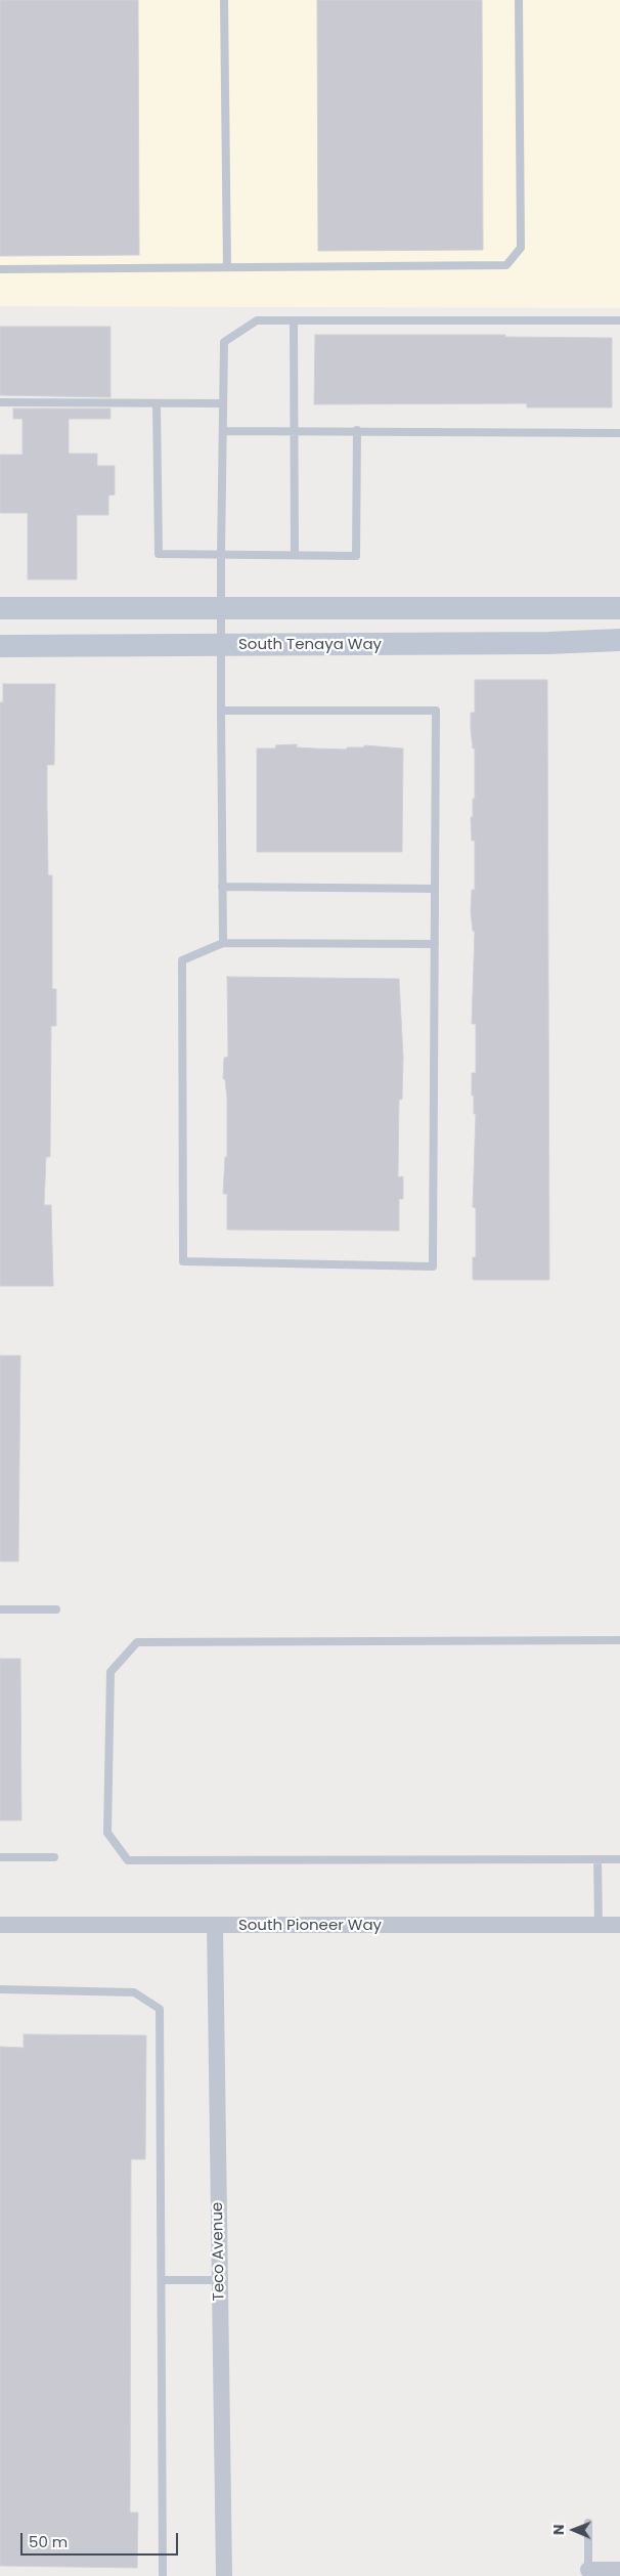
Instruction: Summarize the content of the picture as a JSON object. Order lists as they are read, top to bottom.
{
  "streets": {
    "street": ["South Tenaya Way", "South Pioneer Way", "Teco Avenue"]
  },
  "crossings": [
    ["South Pioneer Way", "Teco Avenue"]
  ],
  "scale_bar": "50 m",
  "north": "left"
}
